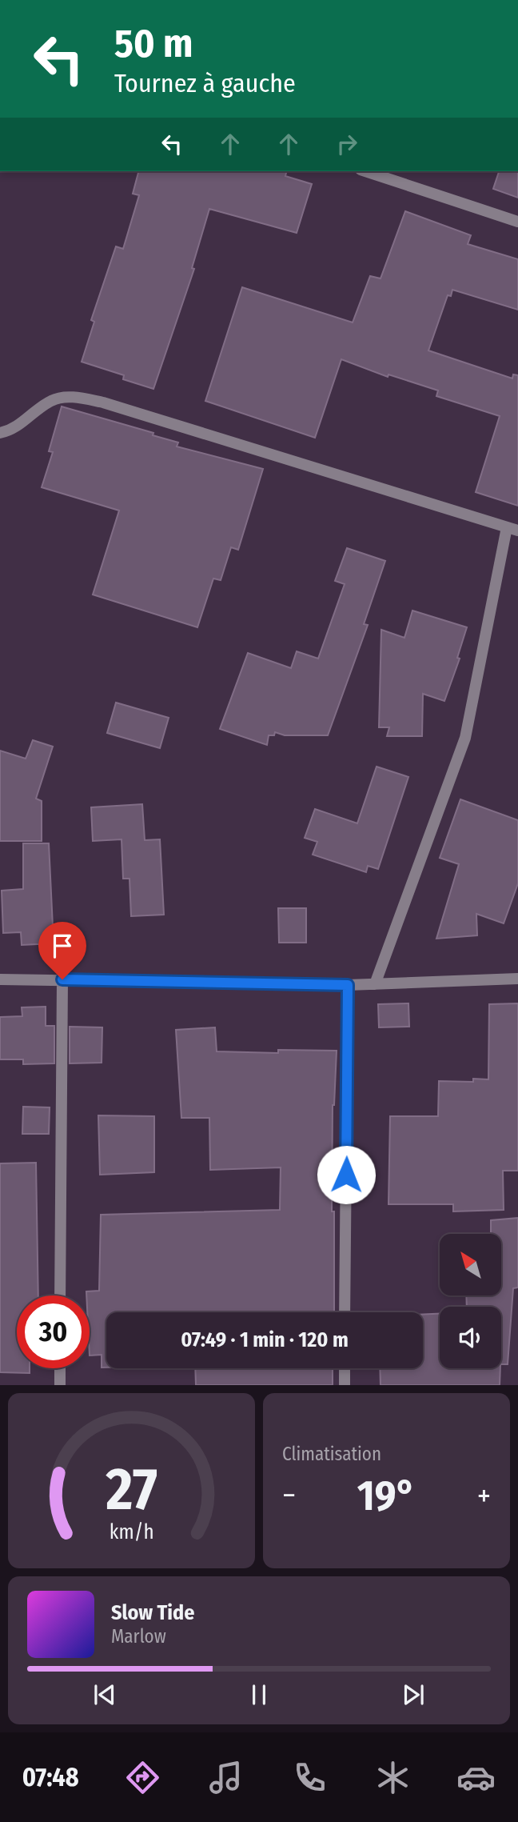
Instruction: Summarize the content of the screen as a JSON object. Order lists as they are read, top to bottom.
{
  "north": "top left",
  "page": {
    "turn": ["50 m", "Tournez à gauche"],
    "limit": "30",
    "trip": "07:49 · 1 min · 120 m",
    "tile": "Climatisation",
    "heat": ["−", "19°", "+"],
    "song": ["Slow Tide", "Marlow"],
    "tabs": "07:48",
    "gauge": ["27", "km/h"]
  }
}
